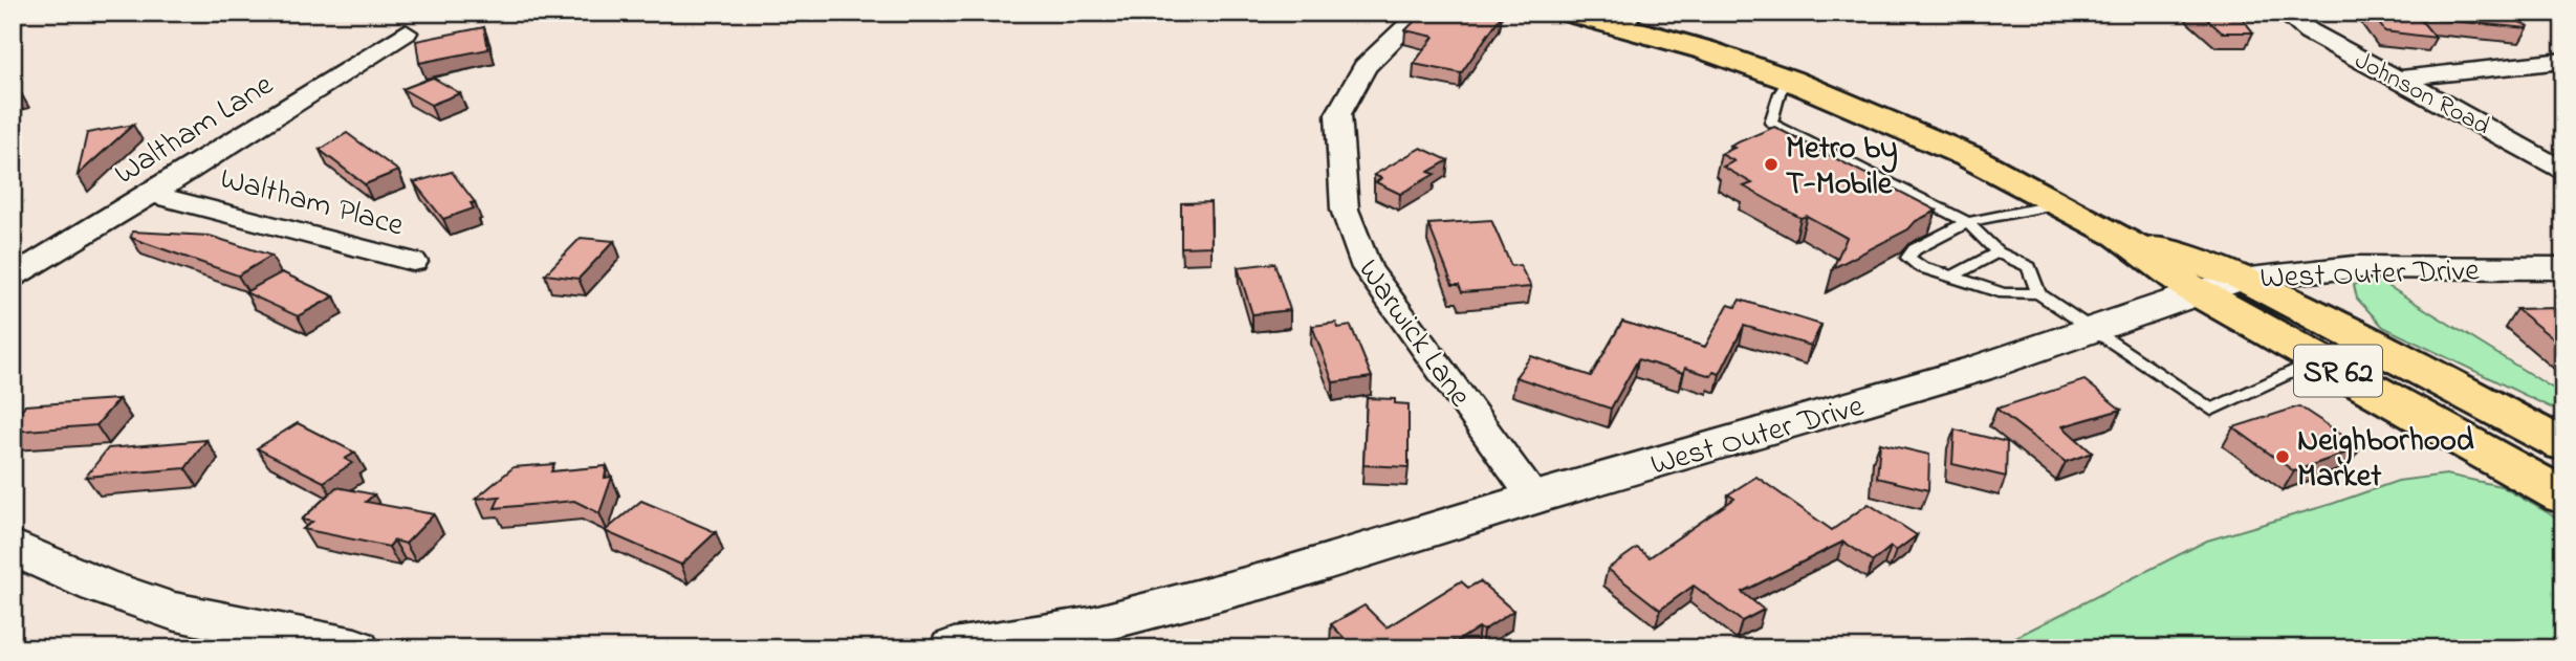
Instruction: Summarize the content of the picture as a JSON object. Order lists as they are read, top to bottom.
{
  "streets": {
    "highway": ["SR 62"],
    "street": [
      "Johnson Road",
      "Waltham Lane",
      "Waltham Place",
      "West Outer Drive",
      "Warwick Lane"
    ]
  },
  "crossings": [
    ["Waltham Lane", "Waltham Place"],
    ["West Outer Drive", "Warwick Lane"],
    ["West Outer Drive", "SR 62"]
  ],
  "places": ["Metro by T-Mobile", "Neighborhood Market"]
}
